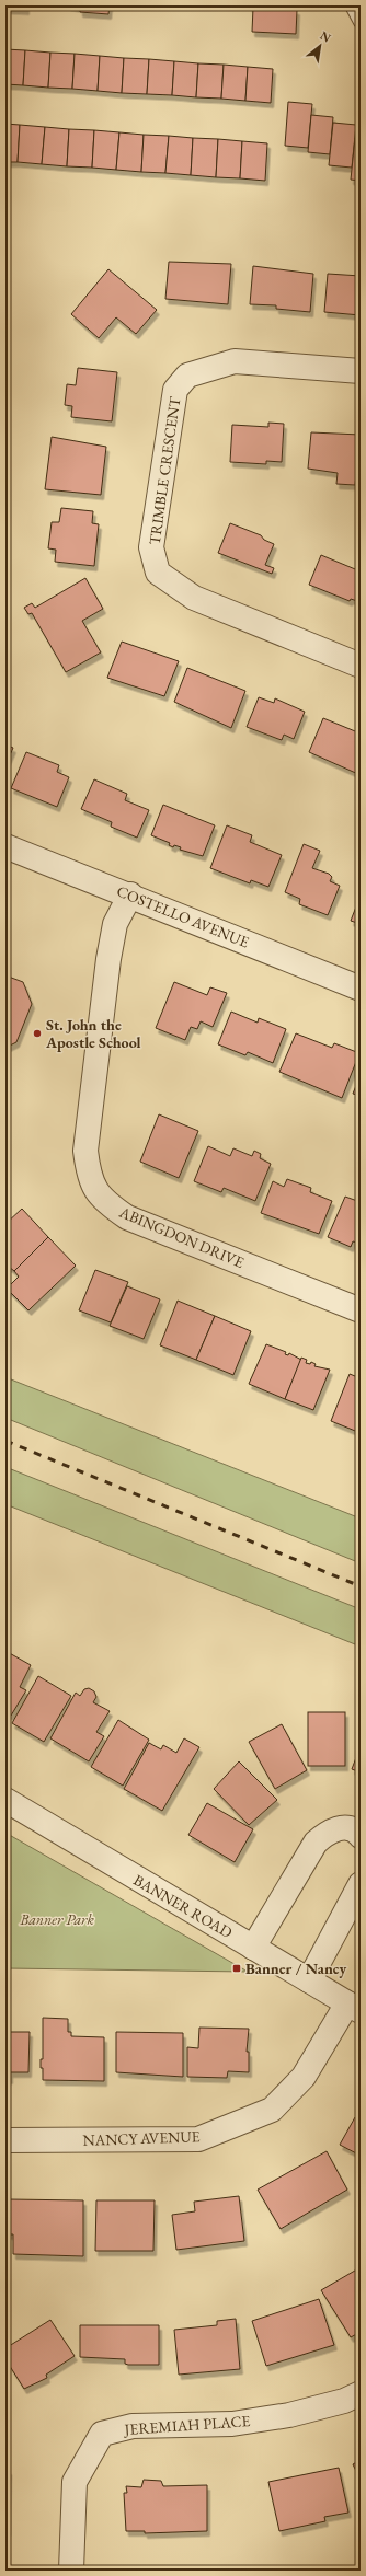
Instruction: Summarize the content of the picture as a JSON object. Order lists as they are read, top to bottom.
{
  "streets": {
    "street": [
      "TRIMBLE CRESCENT",
      "COSTELLO AVENUE",
      "ABINGDON DRIVE",
      "BANNER ROAD",
      "NANCY AVENUE",
      "JEREMIAH PLACE"
    ]
  },
  "crossings": [
    ["COSTELLO AVENUE", "ABINGDON DRIVE"],
    ["BANNER ROAD", "NANCY AVENUE"]
  ],
  "parks": ["Banner Park"],
  "places": {
    "other": ["St. John the Apostle School"],
    "transit": ["Banner / Nancy"]
  },
  "north": "top right"
}
